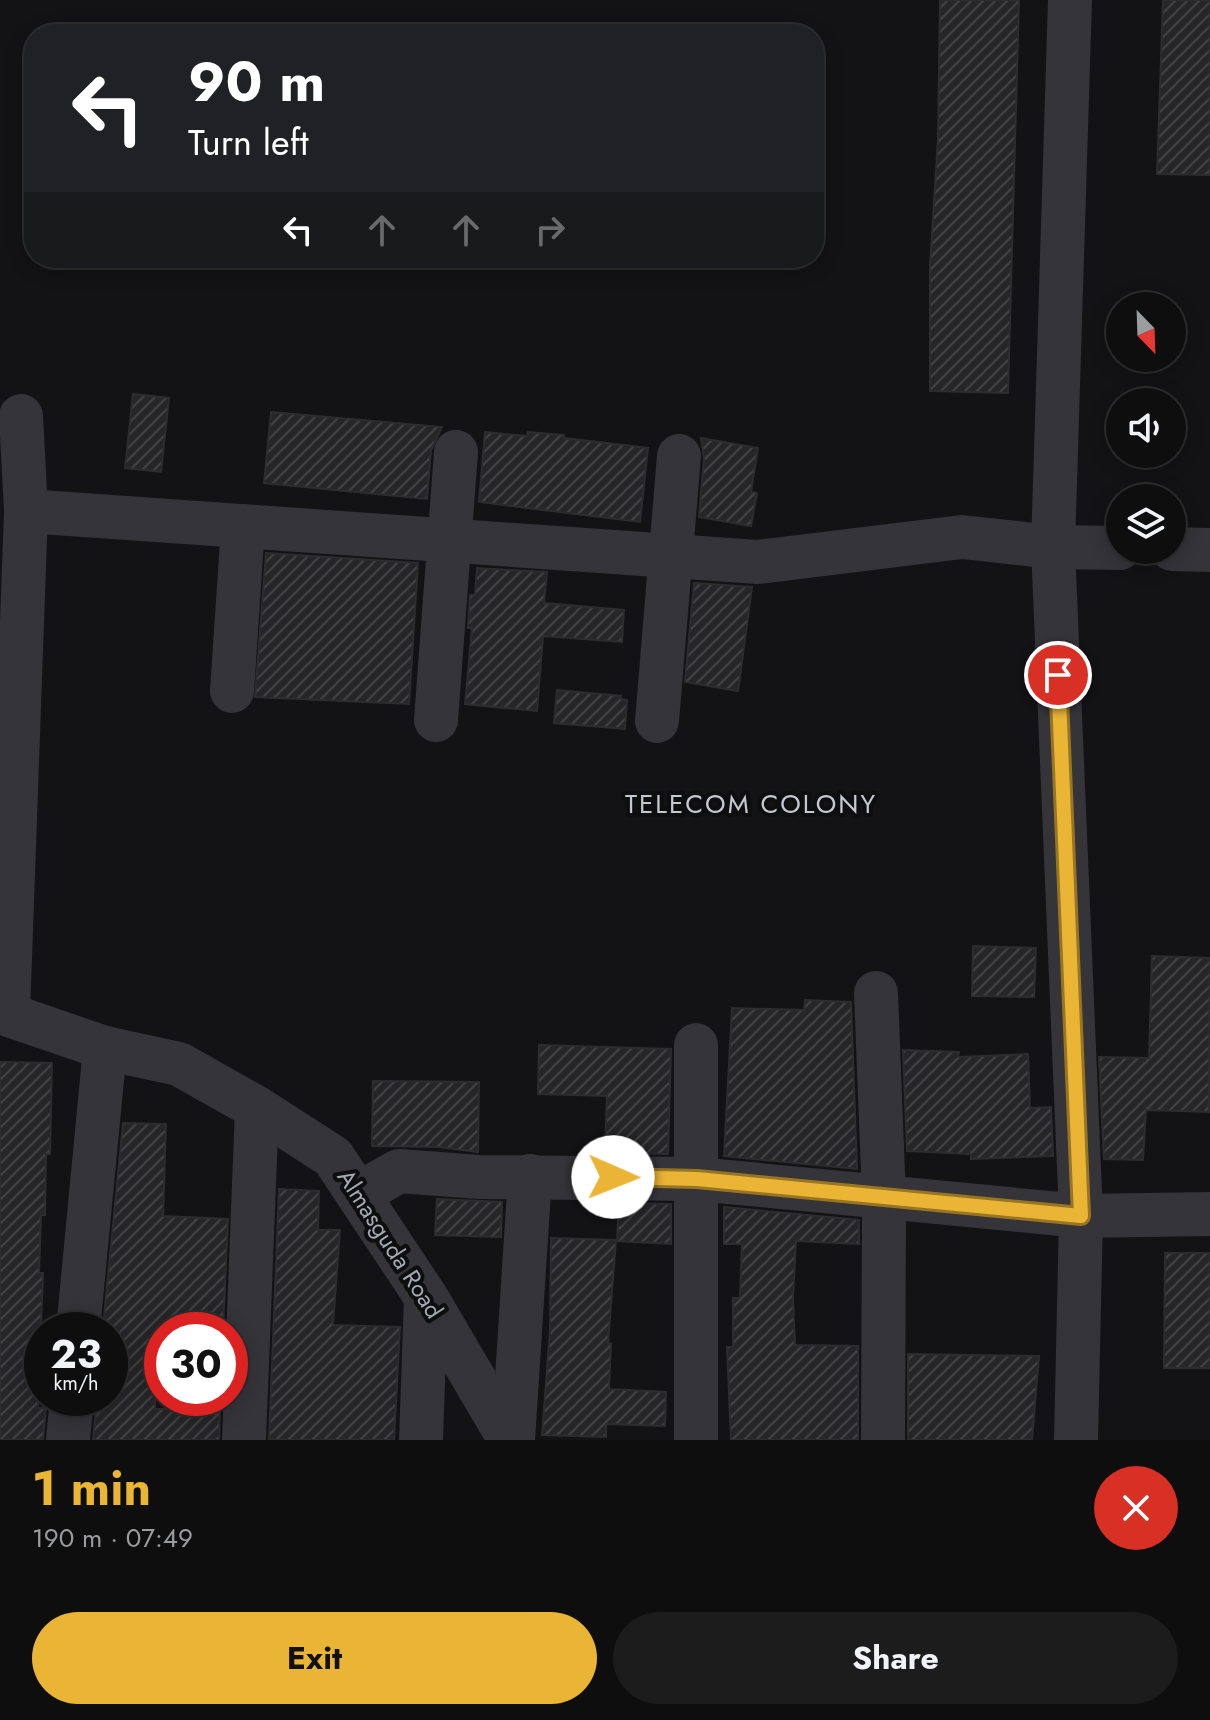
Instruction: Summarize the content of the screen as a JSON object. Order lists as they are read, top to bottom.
{
  "streets": {
    "street": ["Almasguda Road"]
  },
  "districts": ["TELECOM COLONY"],
  "north": "bottom right",
  "page": {
    "turn": ["90 m", "Turn left"],
    "speed": "23 km/h",
    "limit": "30",
    "heading": ["1 min", "190 m · 07:49"],
    "buttons": ["Exit", "Share"]
  }
}
